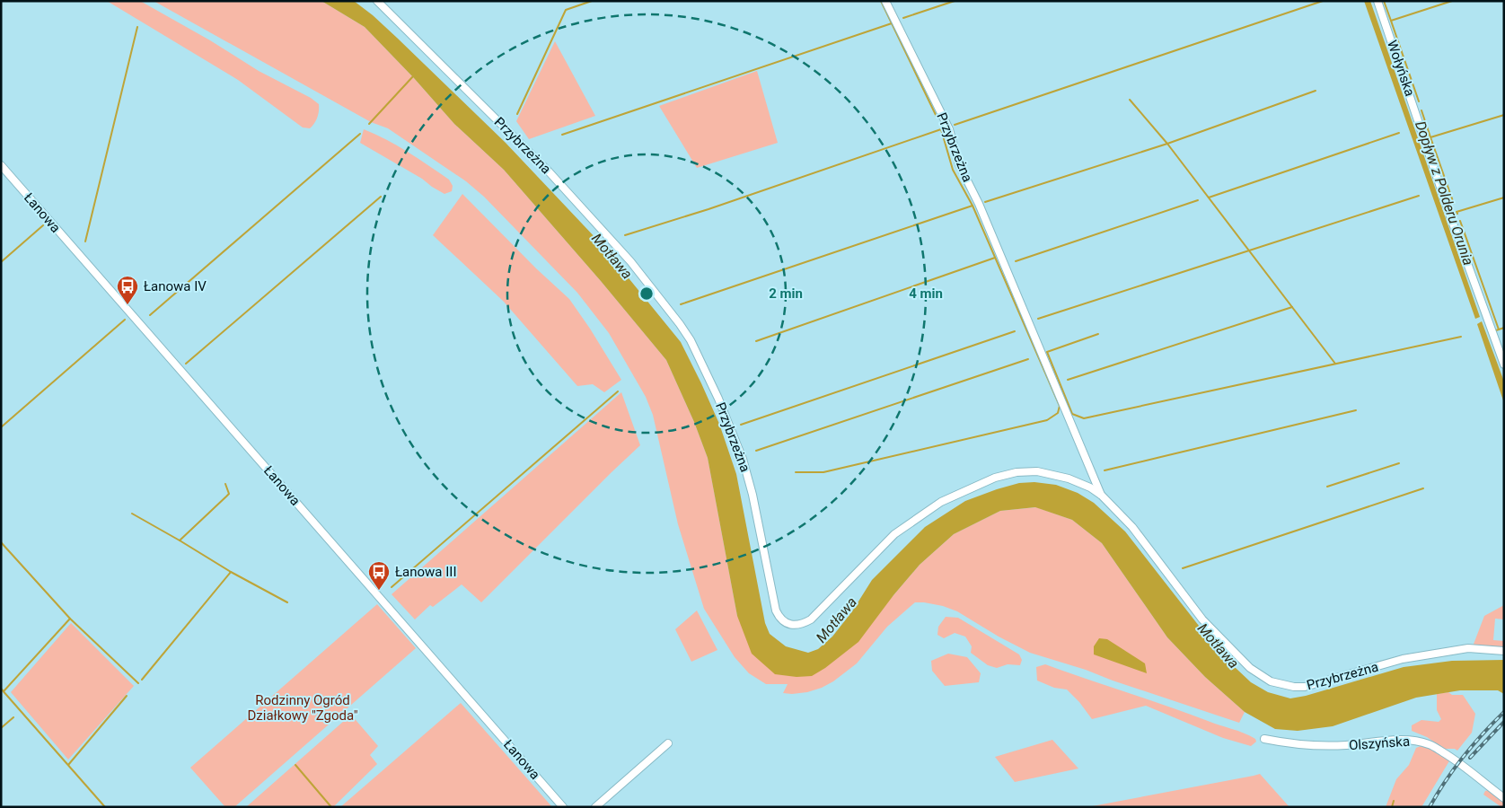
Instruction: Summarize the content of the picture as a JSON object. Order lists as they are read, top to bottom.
{
  "streets": {
    "street": [
      "Wołyńska",
      "Przybrzeżna",
      "Łanowa",
      "Olszyńska"
    ]
  },
  "water": ["Dopływ z Polderu Orunia", "Motława"],
  "parks": ["Rodzinny Ogród Działkowy \"Zgoda\""],
  "places": {
    "bus stop": ["Łanowa IV", "Łanowa III"]
  },
  "rings": ["2 min", "4 min"]
}
